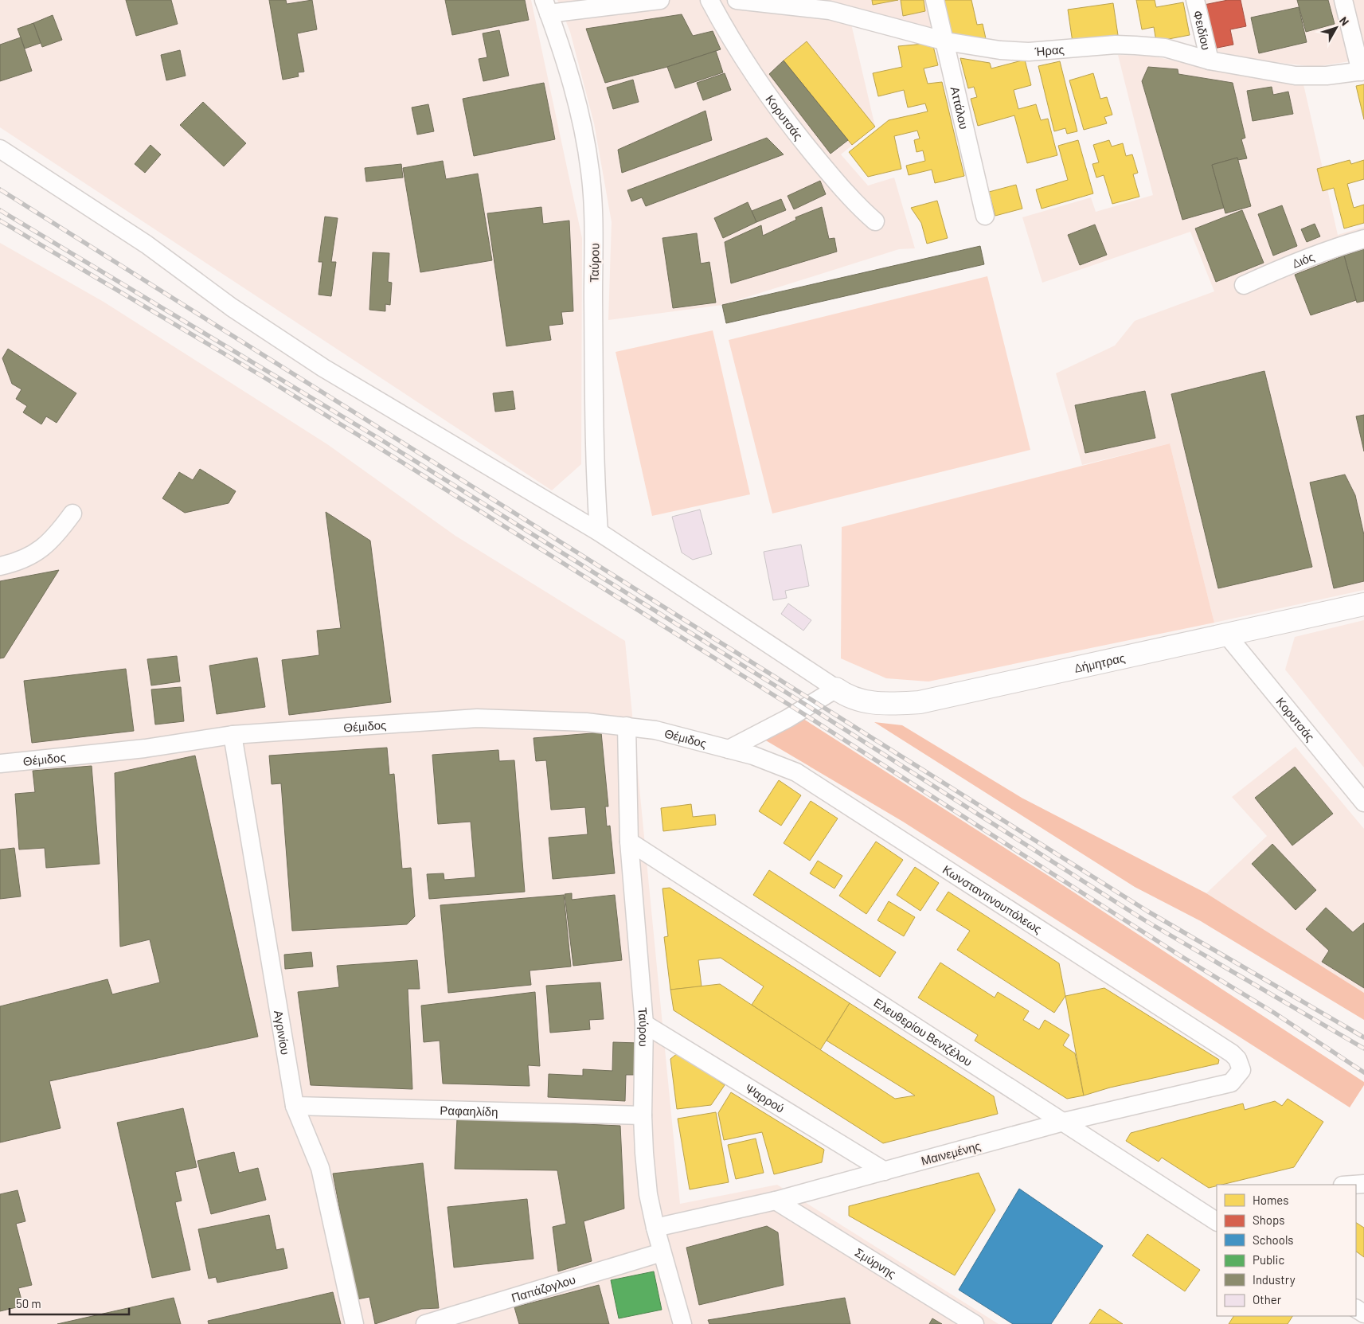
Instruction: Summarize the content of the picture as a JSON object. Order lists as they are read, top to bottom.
{
  "streets": {
    "street": [
      "Φειδίου",
      "Ήρας",
      "Αττάλου",
      "Κορυτσάς",
      "Διός",
      "Ταύρου",
      "Δήμητρας",
      "Θέμιδος",
      "Κωνσταντινουπόλεως",
      "Αγρινίου",
      "Ελευθερίου Βενιζέλου",
      "Ψαρρού",
      "Ραφαηλίδη",
      "Μαινεμένης",
      "Σμύρνης",
      "Παπάζογλου"
    ]
  },
  "crossings": [
    ["Φειδίου", "Ήρας"],
    ["Ήρας", "Αττάλου"],
    ["Κορυτσάς", "Δήμητρας"],
    ["Ταύρου", "Θέμιδος"],
    ["Ταύρου", "Ελευθερίου Βενιζέλου"],
    ["Ταύρου", "Ψαρρού"],
    ["Ταύρου", "Ραφαηλίδη"],
    ["Ταύρου", "Μαινεμένης"],
    ["Ταύρου", "Παπάζογλου"],
    ["Θέμιδος", "Κωνσταντινουπόλεως"],
    ["Θέμιδος", "Αγρινίου"],
    ["Κωνσταντινουπόλεως", "Μαινεμένης"],
    ["Αγρινίου", "Ραφαηλίδη"],
    ["Ελευθερίου Βενιζέλου", "Μαινεμένης"],
    ["Ψαρρού", "Μαινεμένης"],
    ["Μαινεμένης", "Σμύρνης"]
  ],
  "legend": [
    "Homes",
    "Shops",
    "Schools",
    "Public",
    "Industry",
    "Other"
  ],
  "scale_bar": "50 m",
  "north": "top right"
}
